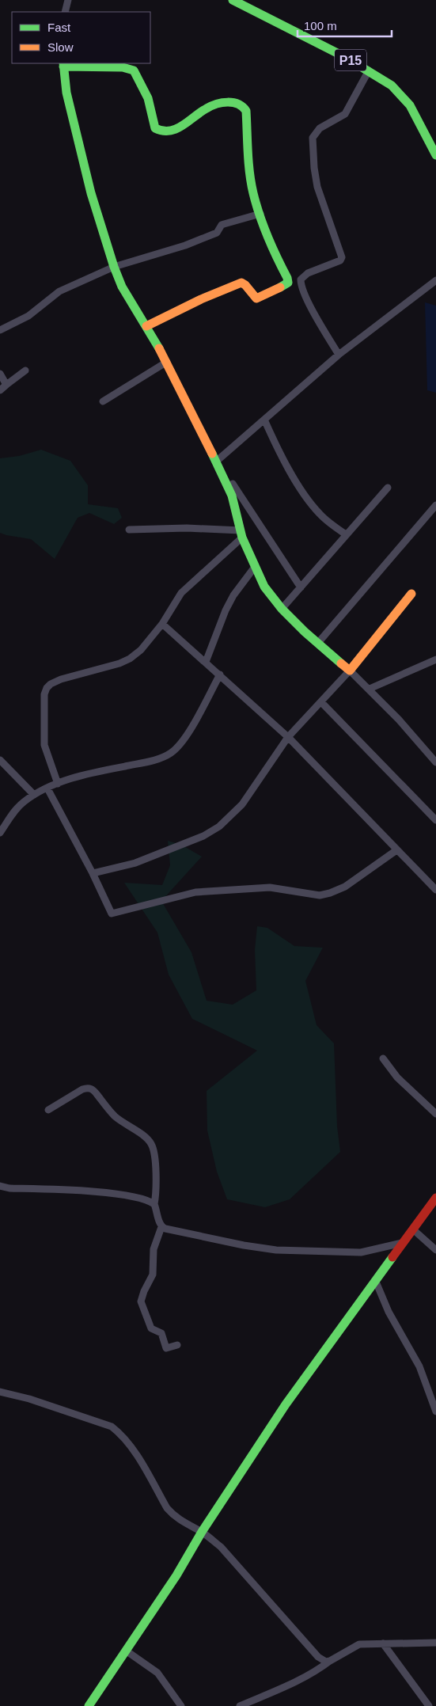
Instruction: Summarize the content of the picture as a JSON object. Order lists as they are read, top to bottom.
{
  "streets": {
    "street": ["P15"]
  },
  "legend": ["Fast", "Slow"],
  "scale_bar": "100 m"
}
